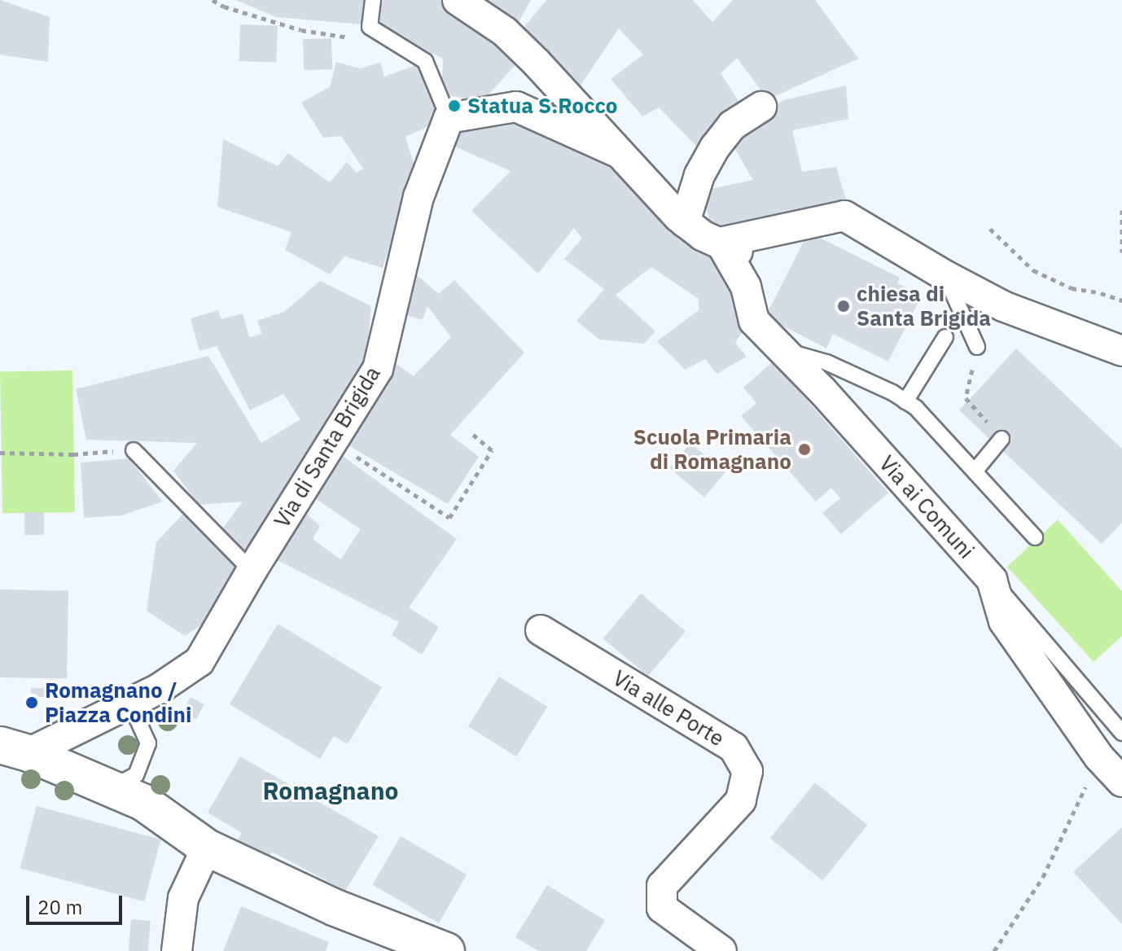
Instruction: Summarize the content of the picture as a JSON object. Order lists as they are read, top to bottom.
{
  "streets": {
    "street": ["Via di Santa Brigida", "Via ai Comuni", "Via alle Porte"]
  },
  "districts": ["Romagnano"],
  "places": [
    "Statua S.Rocco",
    "chiesa di Santa Brigida",
    "Scuola Primaria di Romagnano",
    "Romagnano / Piazza Condini"
  ],
  "scale_bar": "20 m"
}
